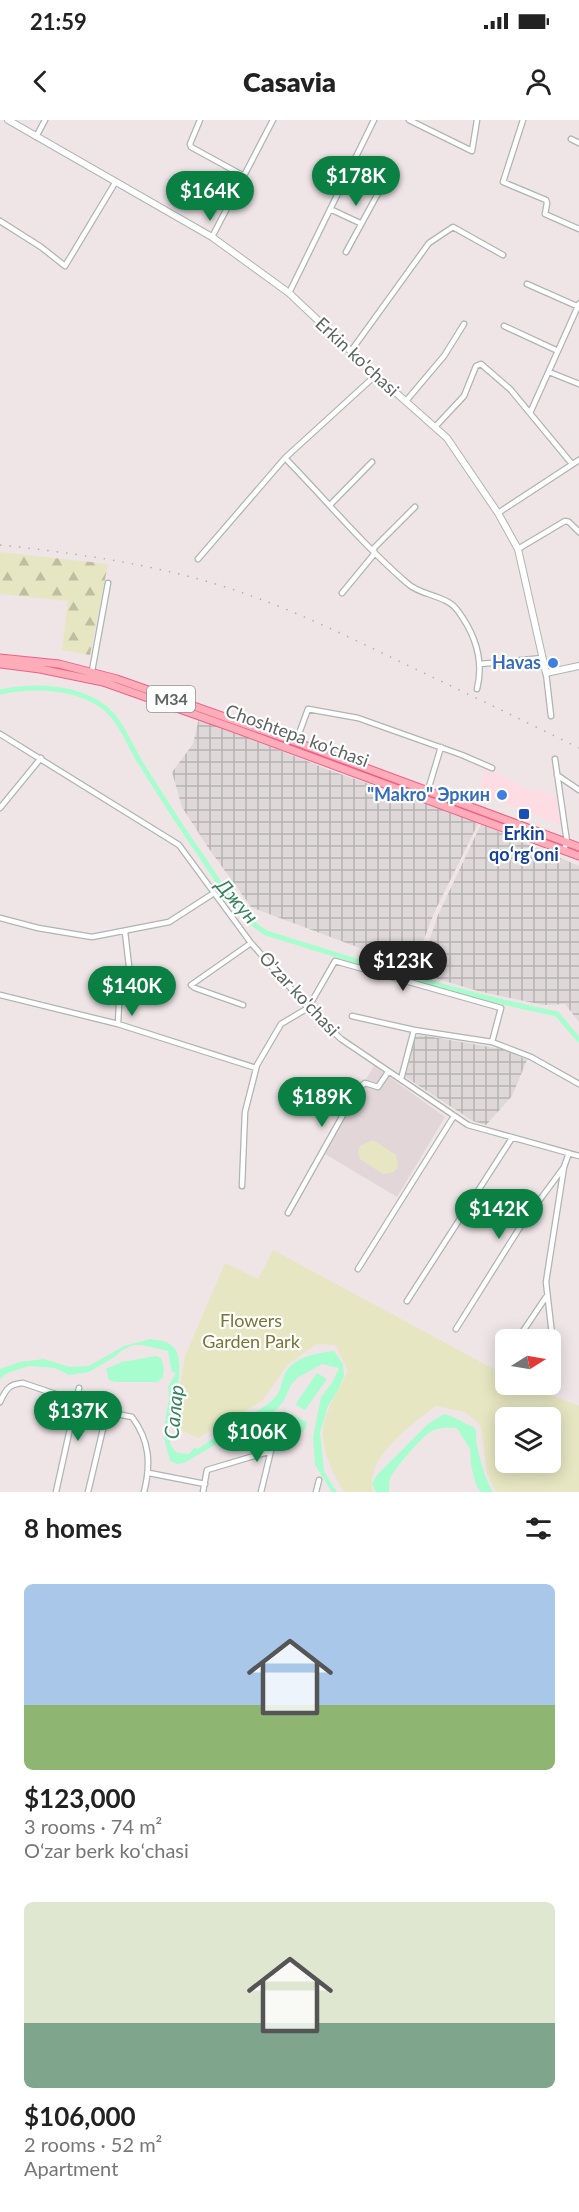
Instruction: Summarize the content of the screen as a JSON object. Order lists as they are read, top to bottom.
{
  "streets": {
    "main road": ["Erkin ko'chasi", "M34", "Choshtepa ko'chasi"],
    "street": ["O'zar ko'chasi"]
  },
  "water": ["Джун", "Салар"],
  "parks": ["Flowers Garden Park"],
  "places": {
    "other": ["Havas", "\"Makro\" Эркин"],
    "transit": ["Erkin qoʻrgʻoni"]
  },
  "north": "right",
  "page": {
    "status": "21:59",
    "header": "Casavia",
    "price": [
      "$178K",
      "$164K",
      "$123K",
      "$140K",
      "$189K",
      "$142K",
      "$137K",
      "$106K"
    ],
    "heading": "8 homes",
    "list": [
      {
        "name": "$123,000",
        "note": "3 rooms · 74 m² · Oʻzar berk koʻchasi"
      },
      {
        "name": "$106,000",
        "note": "2 rooms · 52 m² · Apartment"
      }
    ]
  }
}
